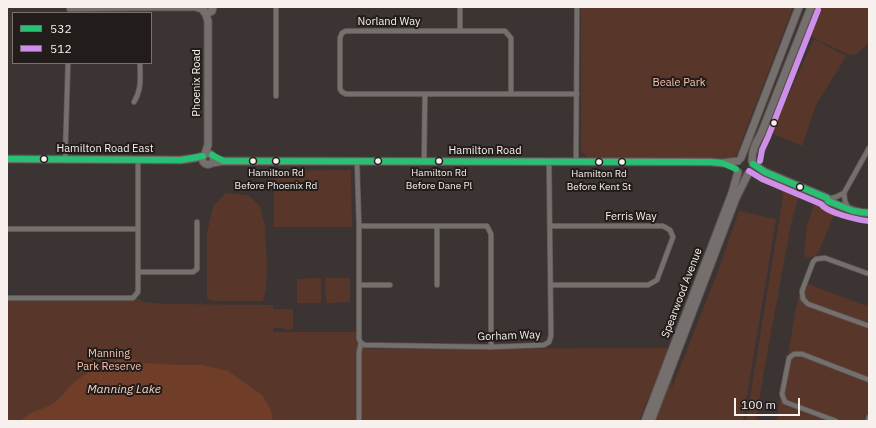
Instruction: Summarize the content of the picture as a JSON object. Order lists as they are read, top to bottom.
{
  "streets": {
    "main road": [
      "Phoenix Road",
      "Hamilton Road East",
      "Hamilton Road",
      "Spearwood Avenue"
    ],
    "street": ["Norland Way", "Ferris Way", "Gorham Way"]
  },
  "crossings": [
    ["Phoenix Road", "Hamilton Road East"],
    ["Phoenix Road", "Hamilton Road"],
    ["Hamilton Road East", "Hamilton Road"],
    ["Hamilton Road", "Spearwood Avenue"],
    ["Hamilton Road", "Gorham Way"],
    ["Ferris Way", "Gorham Way"]
  ],
  "water": ["Manning Lake"],
  "parks": ["Beale Park", "Manning Park Reserve"],
  "places": ["Hamilton Rd Before Phoenix Rd", "Hamilton Rd Before Dane Pl", "Hamilton Rd Before Kent St"],
  "lines": ["transit line 512", "transit line 532"],
  "legend": ["532", "512"],
  "scale_bar": "100 m"
}
